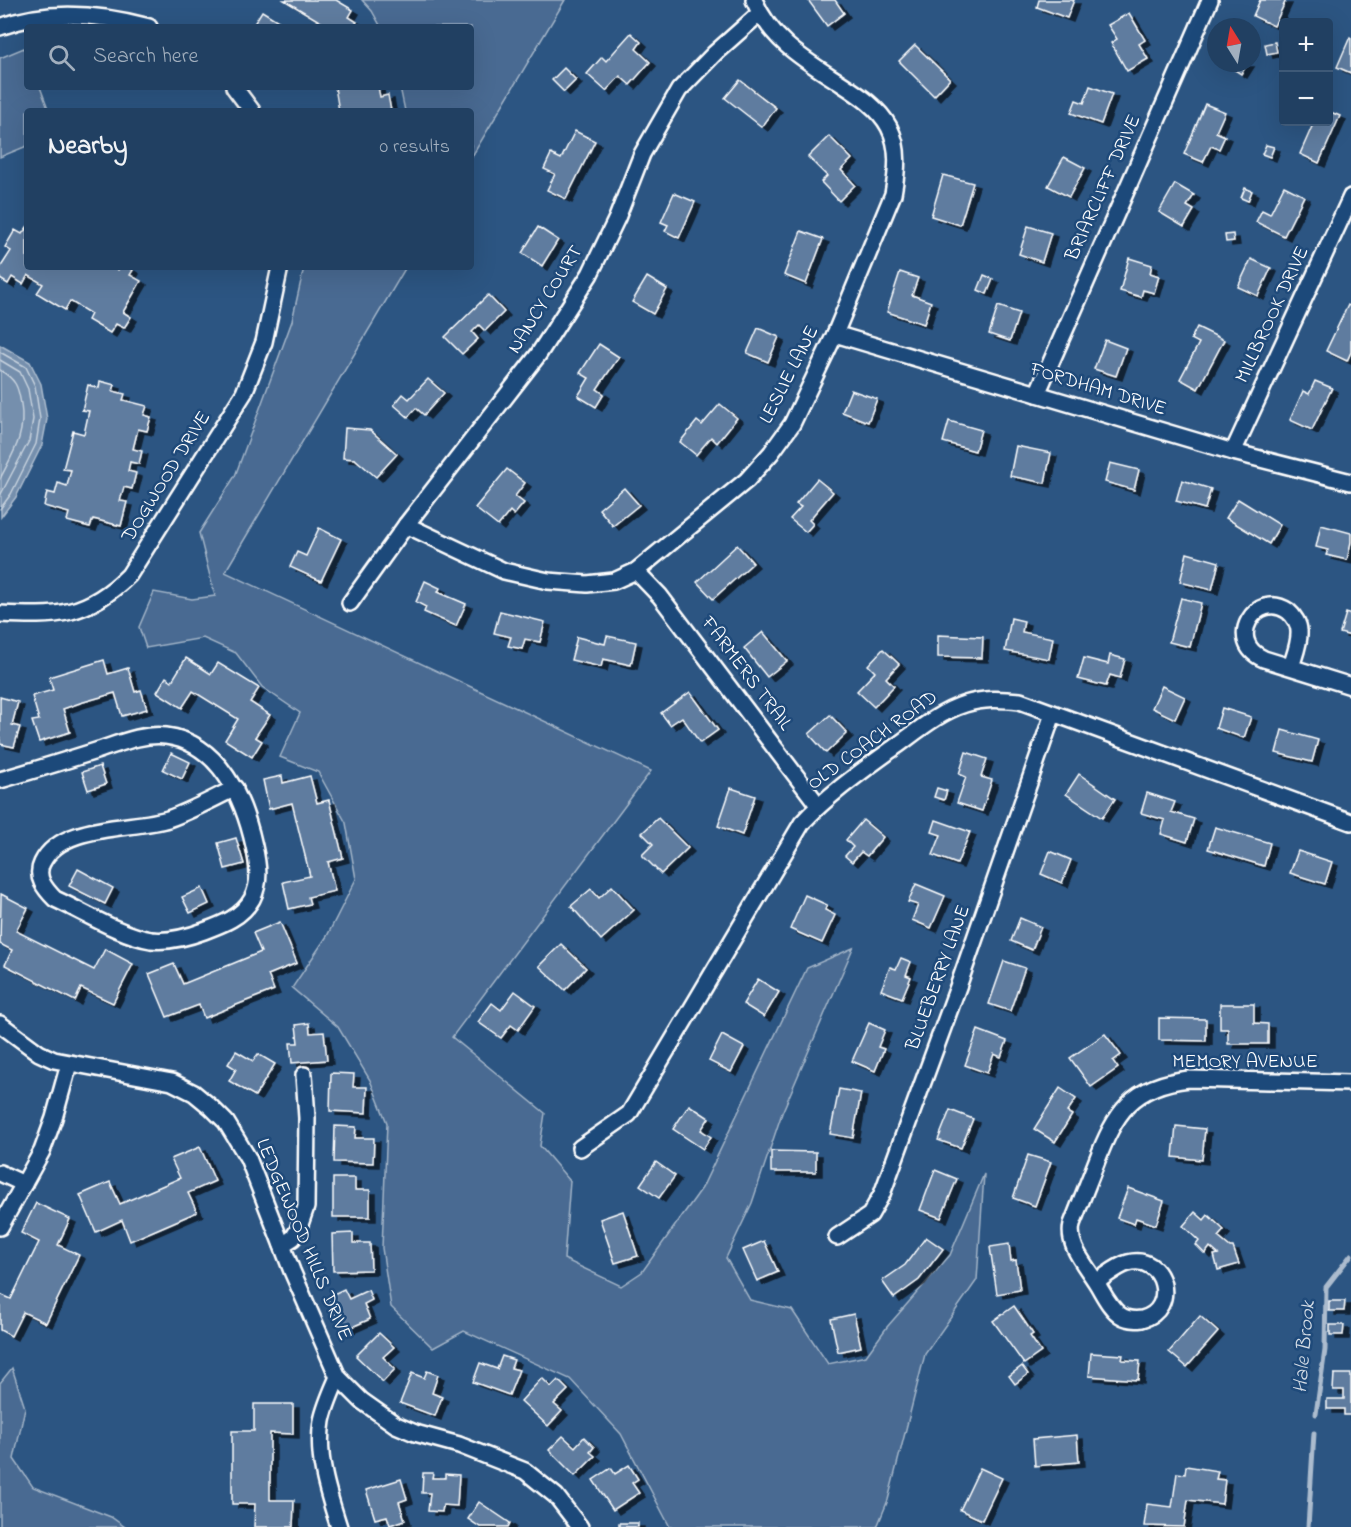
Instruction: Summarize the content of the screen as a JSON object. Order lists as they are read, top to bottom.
{
  "streets": {
    "street": [
      "BRIARCLIFF DRIVE",
      "NANCY COURT",
      "MILLBROOK DRIVE",
      "LESLIE LANE",
      "FORDHAM DRIVE",
      "DOGWOOD DRIVE",
      "FARMERS TRAIL",
      "OLD COACH ROAD",
      "BLUEBERRY LANE",
      "MEMORY AVENUE",
      "LEDGEWOOD HILLS DRIVE"
    ]
  },
  "crossings": [
    ["BRIARCLIFF DRIVE", "FORDHAM DRIVE"],
    ["NANCY COURT", "LESLIE LANE"],
    ["MILLBROOK DRIVE", "FORDHAM DRIVE"],
    ["LESLIE LANE", "FORDHAM DRIVE"],
    ["LESLIE LANE", "FARMERS TRAIL"],
    ["FARMERS TRAIL", "OLD COACH ROAD"],
    ["OLD COACH ROAD", "BLUEBERRY LANE"]
  ],
  "water": ["Hale Brook"],
  "north": "top",
  "page": {
    "map_buttons": ["+", "−"],
    "search": "Search here",
    "heading": ["Nearby", "0 results"]
  }
}
